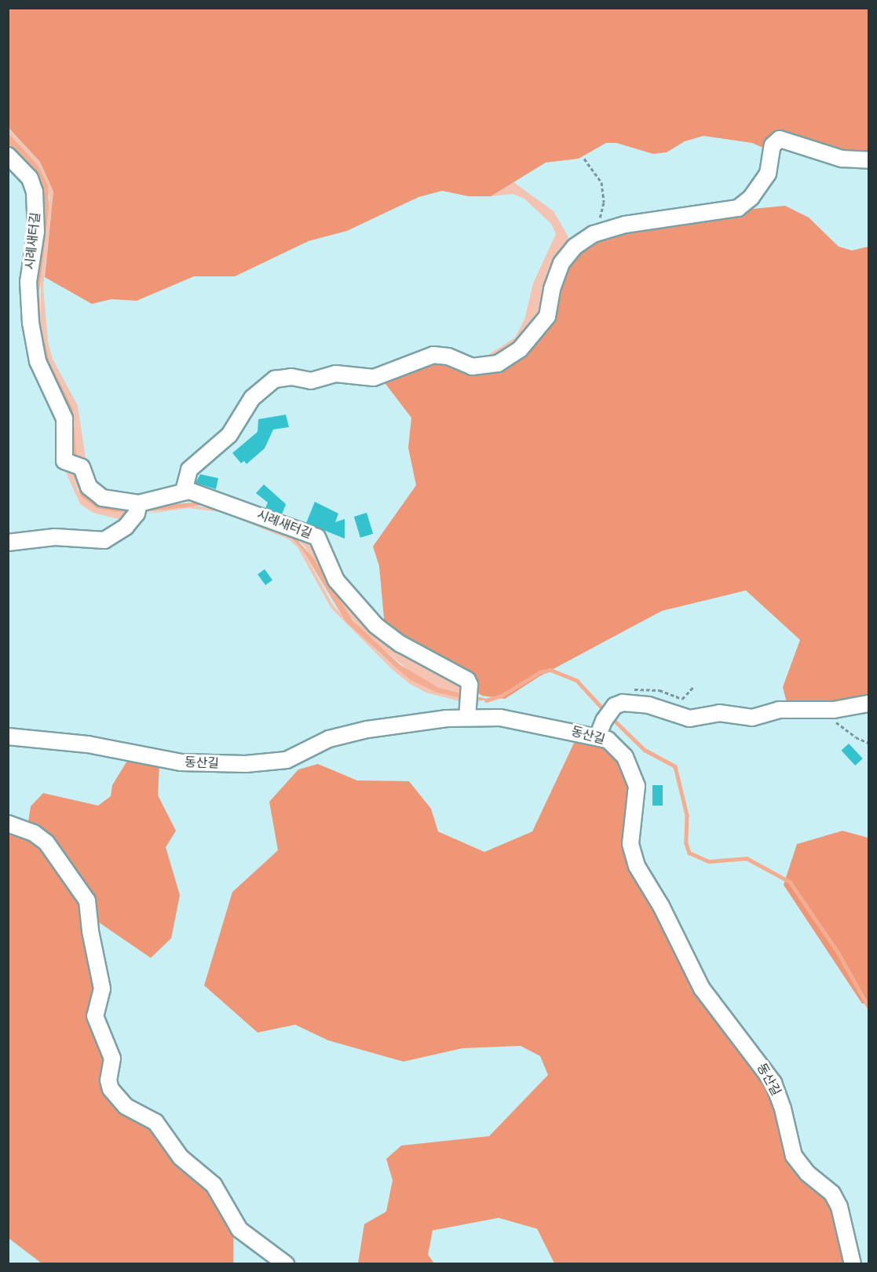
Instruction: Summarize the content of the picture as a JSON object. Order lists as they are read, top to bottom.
{
  "streets": {
    "street": ["시례새터길", "동산길"]
  },
  "crossings": [
    ["시례새터길", "동산길"]
  ]
}
